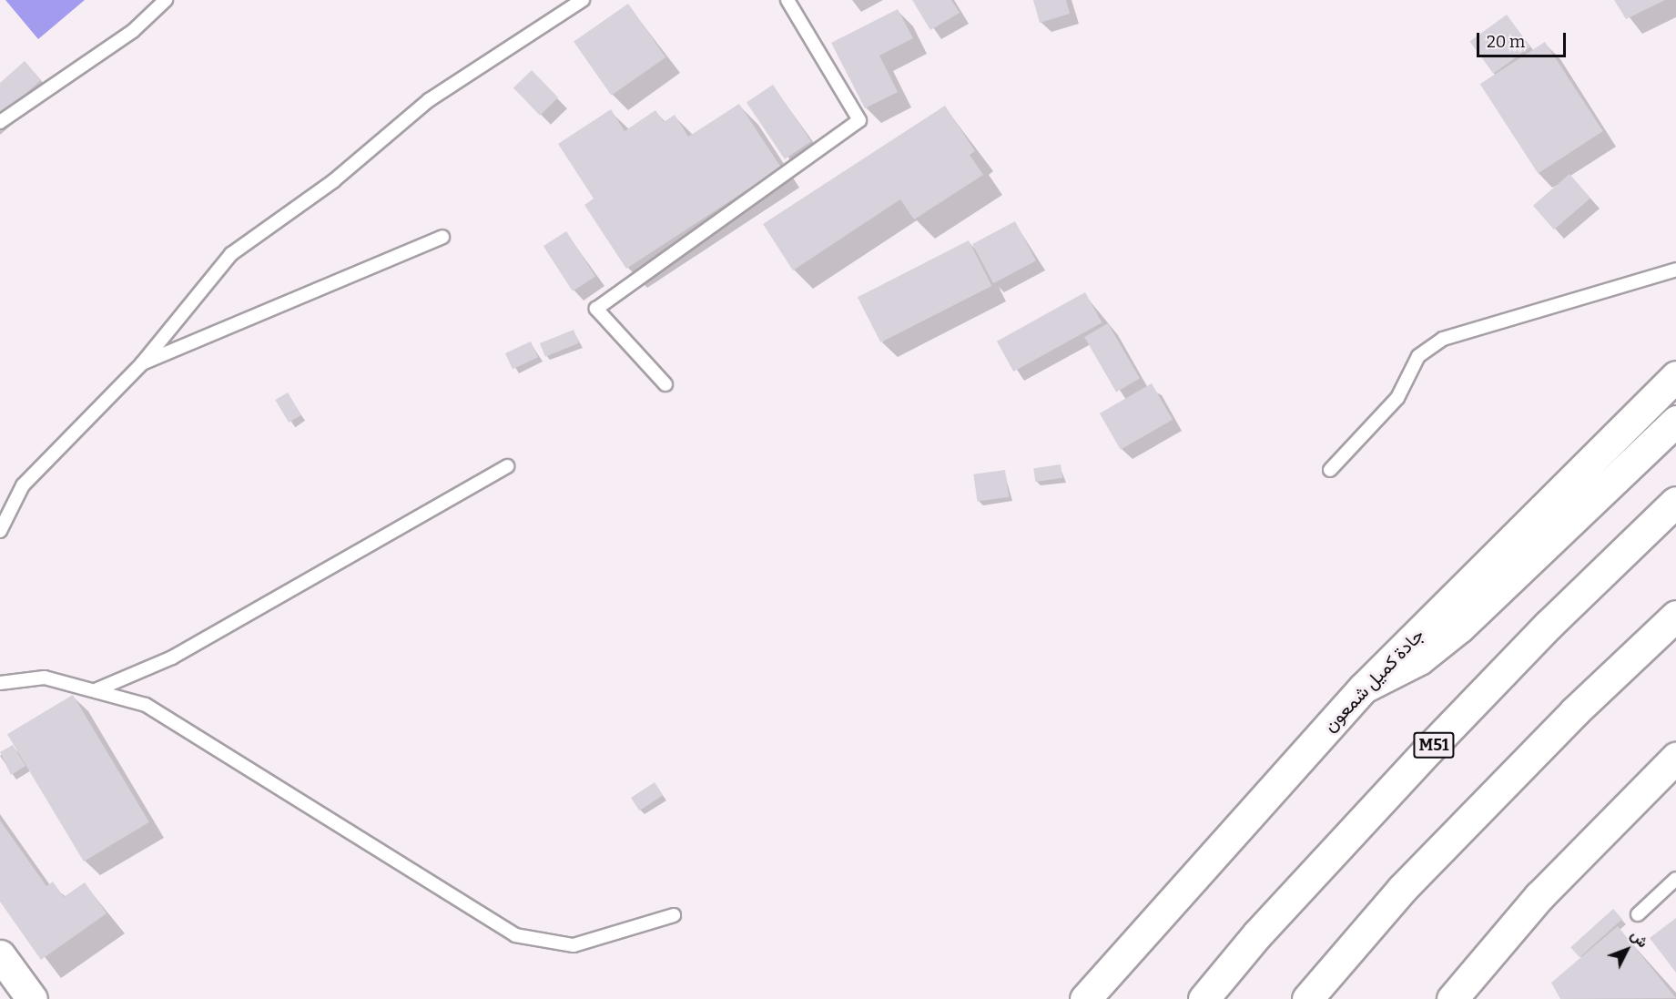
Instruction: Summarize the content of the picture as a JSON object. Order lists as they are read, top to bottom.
{
  "streets": {
    "main road": ["جادة كميل شمعون", "M51"]
  },
  "scale_bar": "20 m",
  "north": "top right"
}
